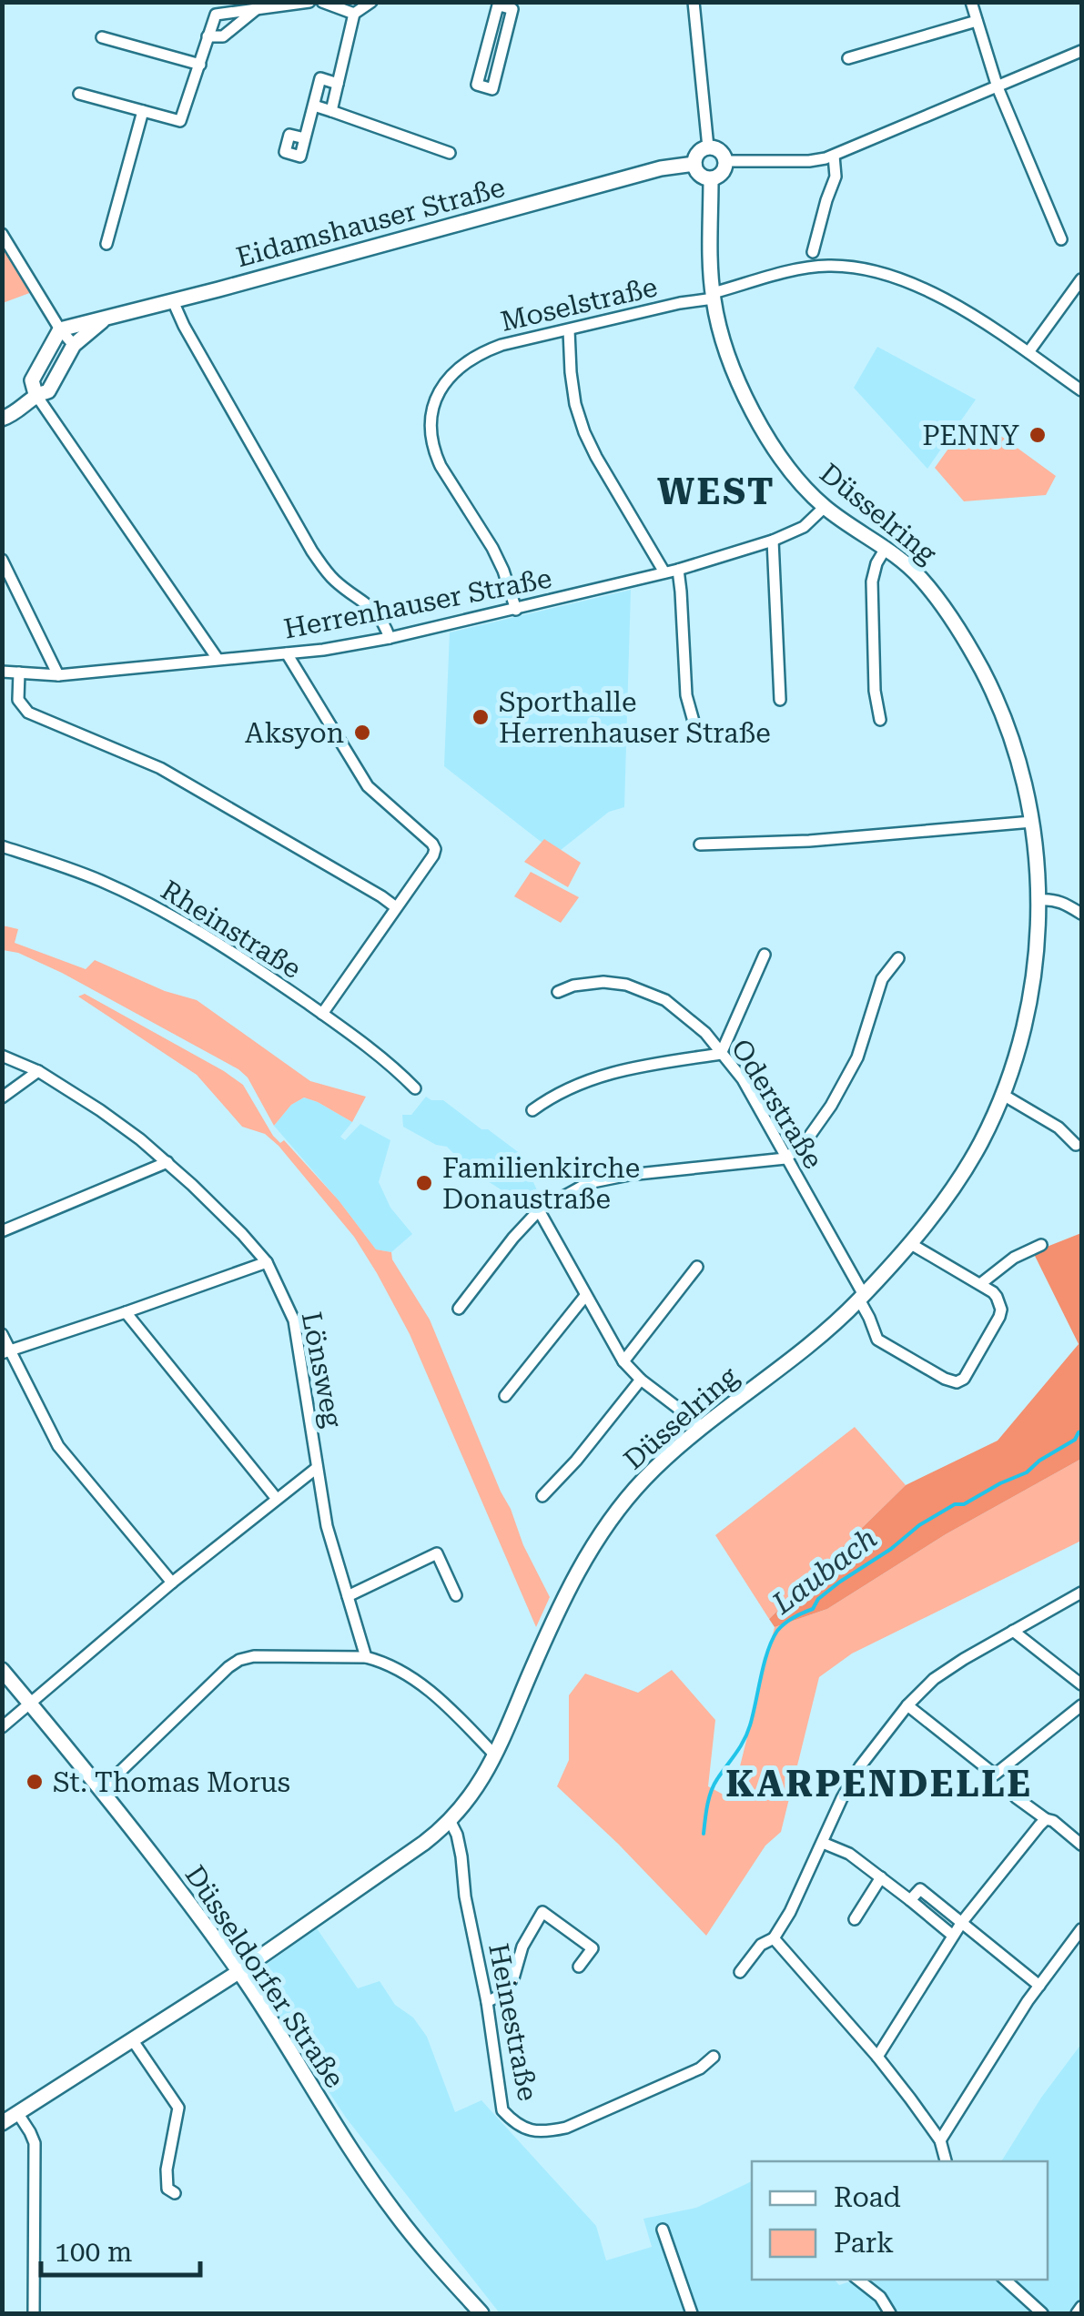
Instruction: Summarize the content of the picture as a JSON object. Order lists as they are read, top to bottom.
{
  "streets": {
    "street": [
      "Eidamshauser Straße",
      "Moselstraße",
      "Düsselring",
      "Herrenhauser Straße",
      "Rheinstraße",
      "Oderstraße",
      "Lönsweg",
      "Düsseldorfer Straße",
      "Heinestraße"
    ]
  },
  "crossings": [
    ["Eidamshauser Straße", "Düsselring"],
    ["Moselstraße", "Düsselring"],
    ["Moselstraße", "Herrenhauser Straße"],
    ["Düsselring", "Herrenhauser Straße"],
    ["Düsselring", "Oderstraße"],
    ["Düsselring", "Düsseldorfer Straße"],
    ["Düsselring", "Heinestraße"]
  ],
  "districts": ["WEST", "KARPENDELLE"],
  "water": ["Laubach"],
  "places": [
    "PENNY",
    "Sporthalle Herrenhauser Straße",
    "Aksyon",
    "Familienkirche Donaustraße",
    "St. Thomas Morus"
  ],
  "legend": ["Road", "Park"],
  "scale_bar": "100 m"
}
